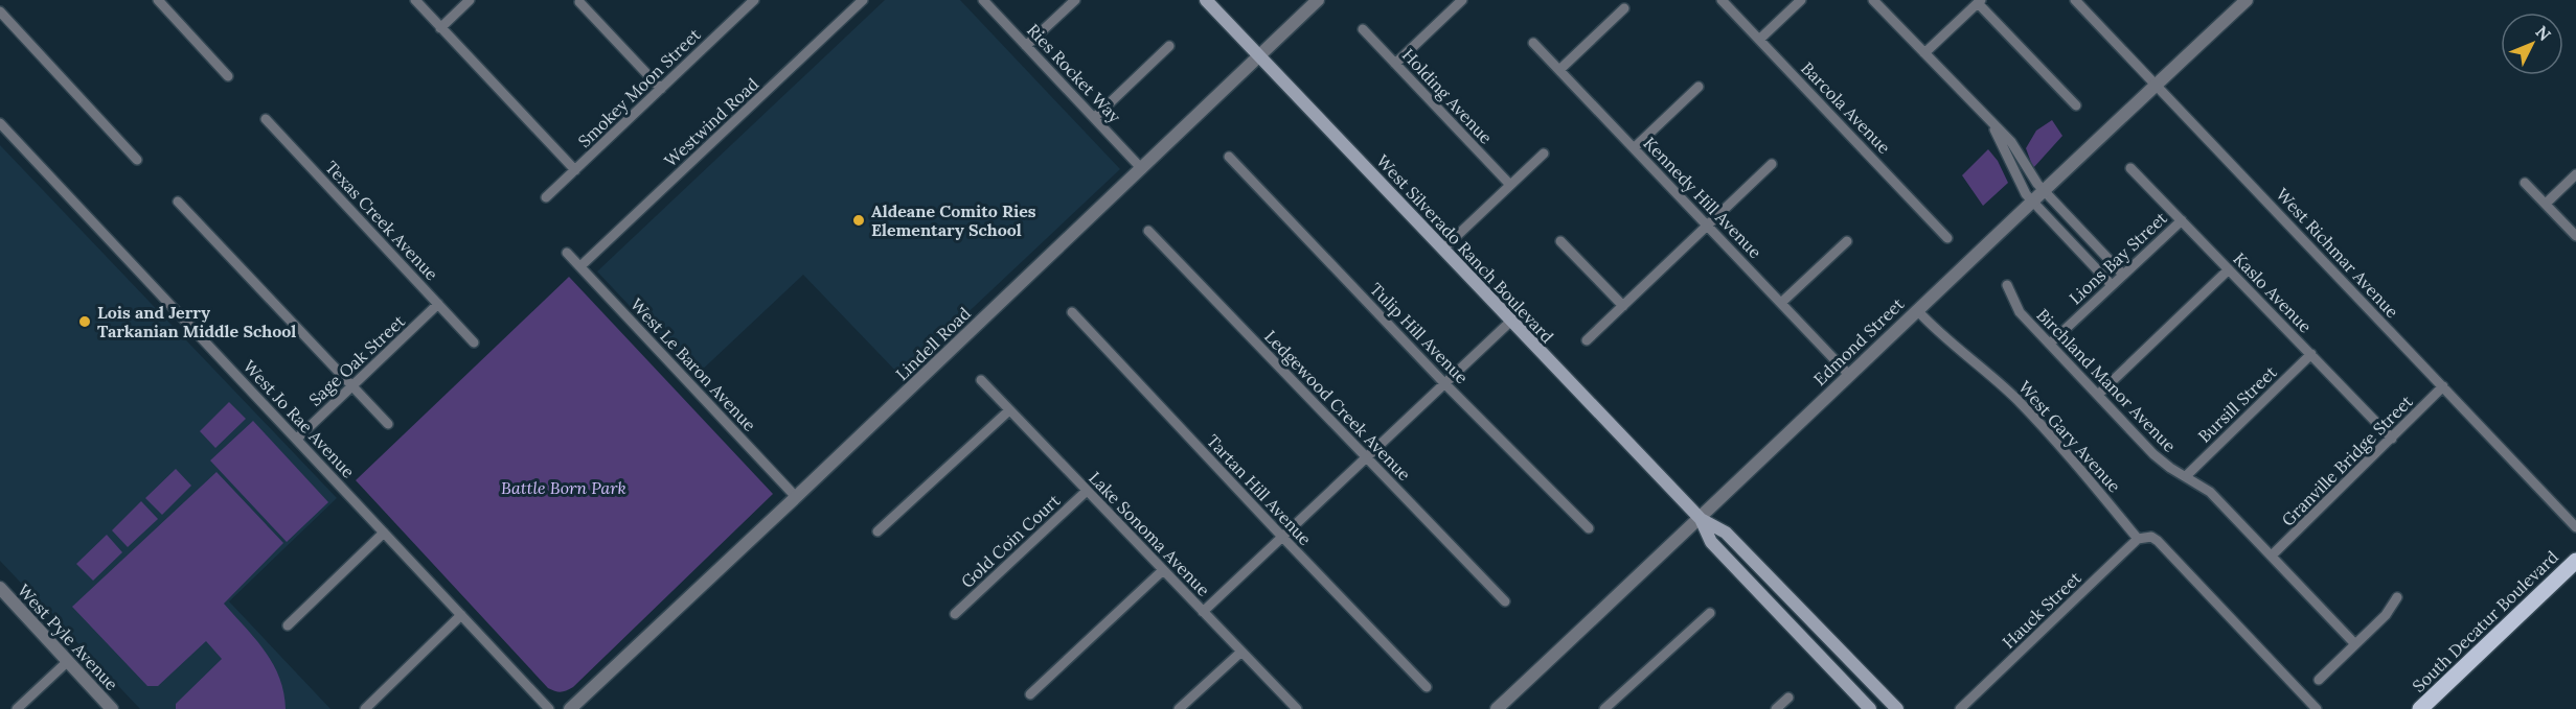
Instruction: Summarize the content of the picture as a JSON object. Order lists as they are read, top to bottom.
{
  "streets": {
    "main road": ["West Silverado Ranch Boulevard", "South Decatur Boulevard"],
    "street": [
      "Ries Rocket Way",
      "Smokey Moon Street",
      "Holding Avenue",
      "Barcola Avenue",
      "Westwind Road",
      "Kennedy Hill Avenue",
      "Texas Creek Avenue",
      "West Richmar Avenue",
      "Lions Bay Street",
      "Kaslo Avenue",
      "Tulip Hill Avenue",
      "Edmond Street",
      "Lindell Road",
      "Sage Oak Street",
      "West Le Baron Avenue",
      "Birchland Manor Avenue",
      "Bursill Street",
      "Ledgewood Creek Avenue",
      "West Jo Rae Avenue",
      "West Gary Avenue",
      "Granville Bridge Street",
      "Tartan Hill Avenue",
      "Lake Sonoma Avenue",
      "Gold Coin Court",
      "Hauck Street",
      "West Pyle Avenue"
    ]
  },
  "crossings": [
    ["Ries Rocket Way", "Lindell Road"],
    ["Westwind Road", "West Le Baron Avenue"],
    ["Kennedy Hill Avenue", "Edmond Street"],
    ["Texas Creek Avenue", "Sage Oak Street"],
    ["West Silverado Ranch Boulevard", "Edmond Street"],
    ["West Silverado Ranch Boulevard", "Lindell Road"],
    ["West Richmar Avenue", "Edmond Street"],
    ["West Richmar Avenue", "Granville Bridge Street"],
    ["Lions Bay Street", "Kaslo Avenue"],
    ["Lions Bay Street", "Birchland Manor Avenue"],
    ["Kaslo Avenue", "Bursill Street"],
    ["Kaslo Avenue", "Granville Bridge Street"],
    ["Edmond Street", "West Gary Avenue"],
    ["Lindell Road", "West Le Baron Avenue"],
    ["Sage Oak Street", "West Jo Rae Avenue"],
    ["Birchland Manor Avenue", "Bursill Street"],
    ["Birchland Manor Avenue", "Granville Bridge Street"],
    ["West Gary Avenue", "Hauck Street"],
    ["Lake Sonoma Avenue", "Gold Coin Court"]
  ],
  "parks": ["Battle Born Park"],
  "places": ["Aldeane Comito Ries Elementary School", "Lois and Jerry Tarkanian Middle School"],
  "north": "top right"
}
